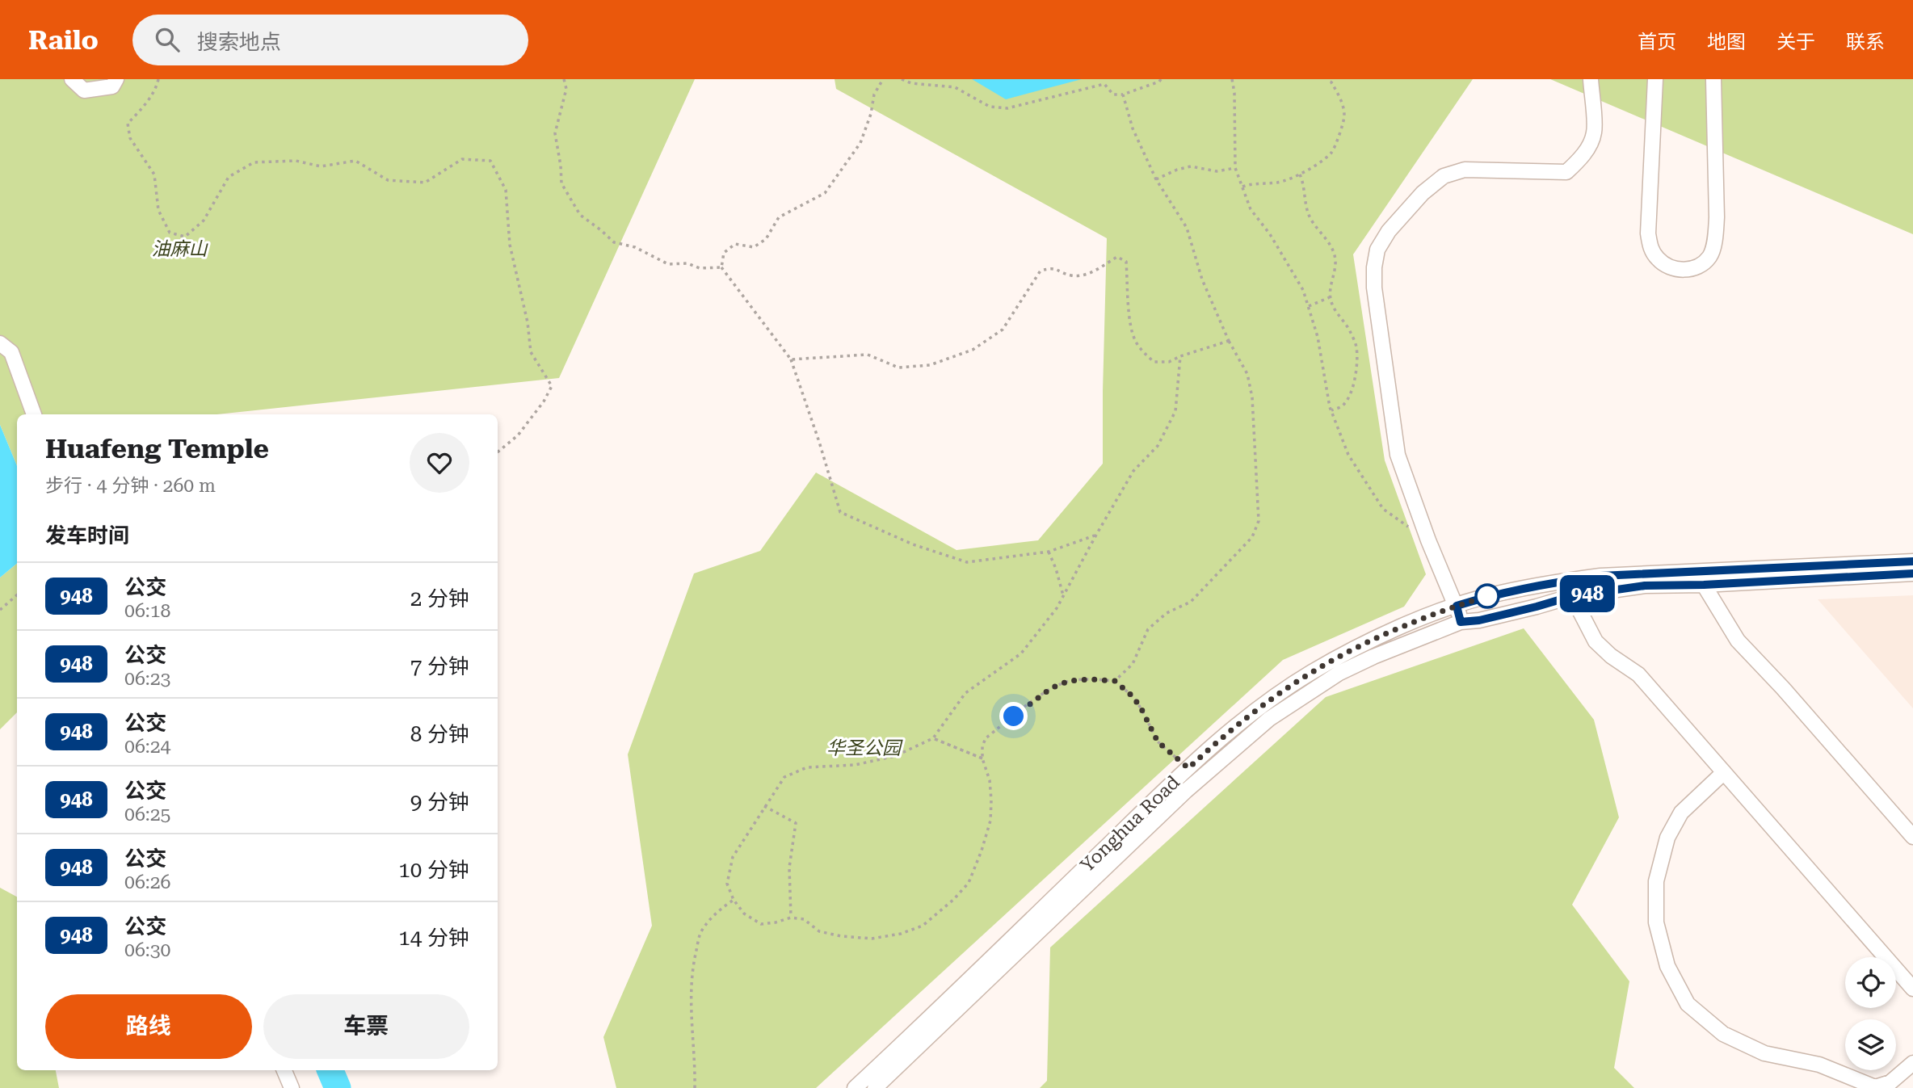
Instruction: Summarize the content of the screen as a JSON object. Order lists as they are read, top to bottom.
{
  "streets": {
    "street": ["Yonghua Road"]
  },
  "parks": ["油麻山", "华圣公园"],
  "lines": ["bus line 948"],
  "page": {
    "header": "Railo",
    "search": "搜索地点",
    "nav": [
      "首页",
      "地图",
      "关于",
      "联系"
    ],
    "on_map": "948",
    "heading": [
      ["Huafeng Temple", "步行 · 4 分钟 · 260 m"],
      "发车时间"
    ],
    "list": [
      {
        "mark": "948",
        "name": "公交",
        "note": "06:18",
        "value": "2 分钟"
      },
      {
        "mark": "948",
        "name": "公交",
        "note": "06:23",
        "value": "7 分钟"
      },
      {
        "mark": "948",
        "name": "公交",
        "note": "06:24",
        "value": "8 分钟"
      },
      {
        "mark": "948",
        "name": "公交",
        "note": "06:25",
        "value": "9 分钟"
      },
      {
        "mark": "948",
        "name": "公交",
        "note": "06:26",
        "value": "10 分钟"
      },
      {
        "mark": "948",
        "name": "公交",
        "note": "06:30",
        "value": "14 分钟"
      }
    ],
    "buttons": ["路线", "车票"]
  }
}
